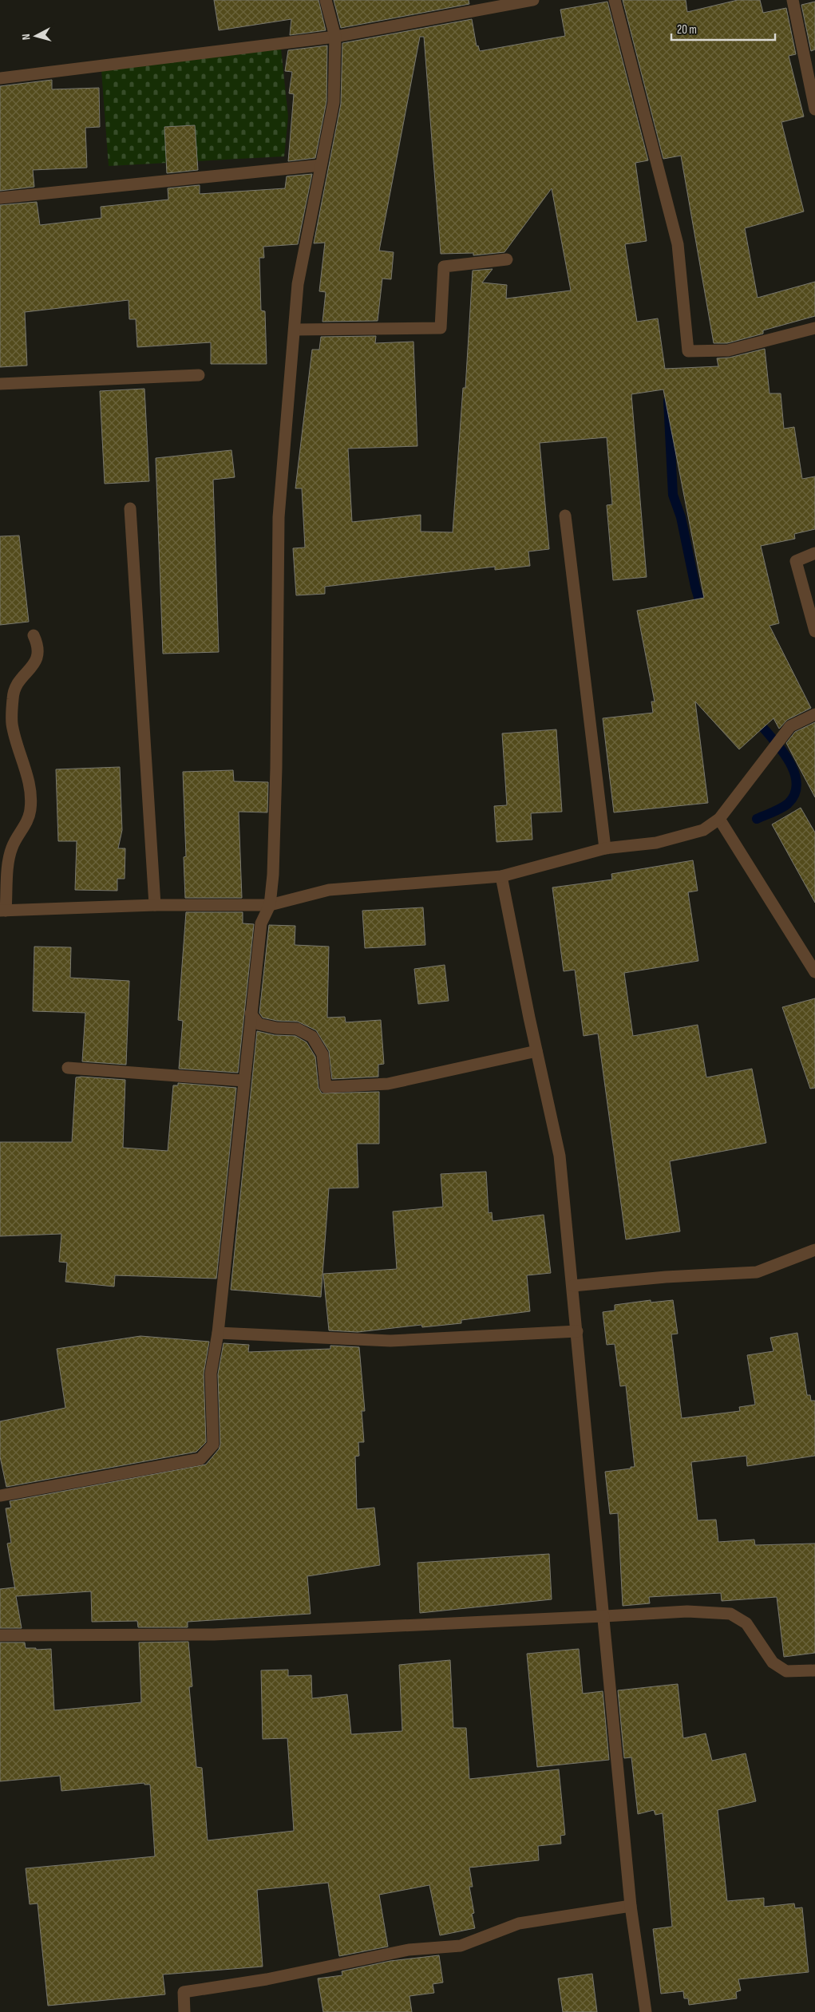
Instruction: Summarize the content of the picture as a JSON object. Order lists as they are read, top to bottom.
{
  "scale_bar": "20 m",
  "north": "left"
}
